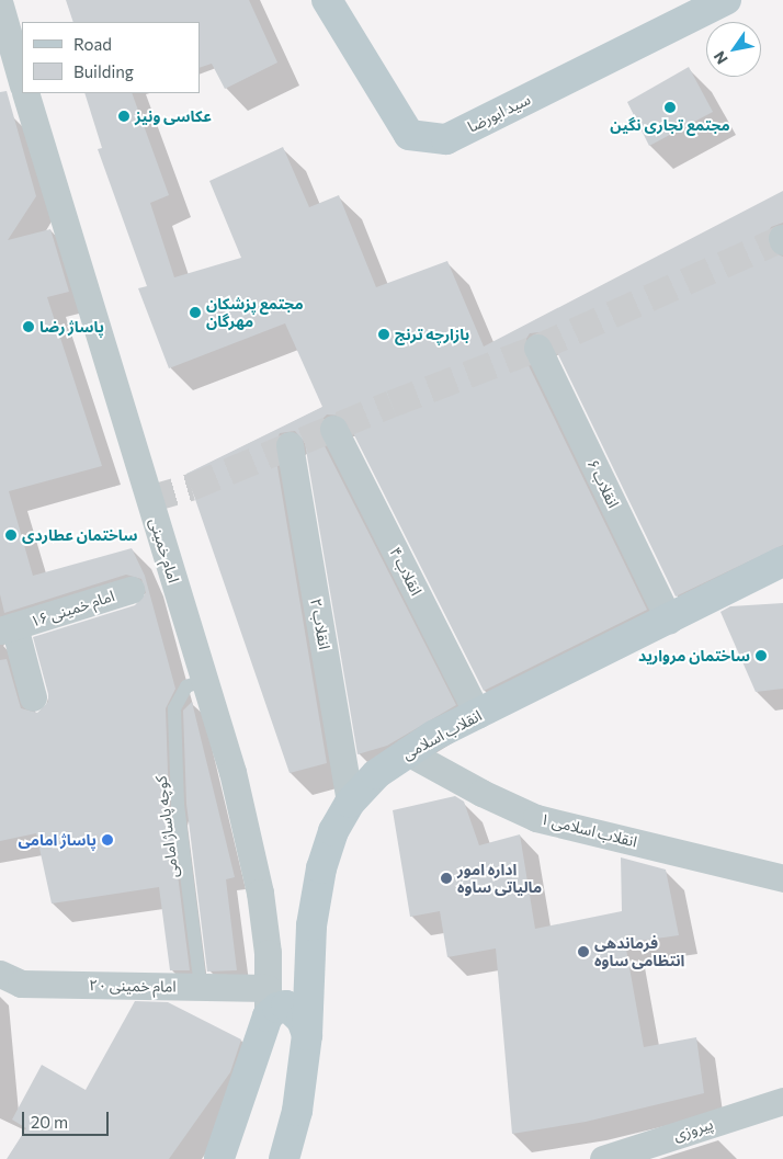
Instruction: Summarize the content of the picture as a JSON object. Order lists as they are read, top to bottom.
{
  "streets": {
    "street": [
      "سید ابورضا",
      "انقلاب ۶",
      "امام خمینی",
      "انقلاب ۴",
      "امام خمینی ۱۶",
      "انقلاب ۲",
      "انقلاب اسلامی",
      "انقلاب اسلامی ۱",
      "امام خمینی ۲۰",
      "پیروزی"
    ],
    "lane": ["کوچه پاساژ امامی"]
  },
  "crossings": [
    ["انقلاب ۶", "انقلاب اسلامی"],
    ["امام خمینی", "کوچه پاساژ امامی"],
    ["امام خمینی", "امام خمینی ۲۰"],
    ["انقلاب ۴", "انقلاب اسلامی"],
    ["انقلاب ۲", "انقلاب اسلامی"],
    ["انقلاب اسلامی", "انقلاب اسلامی ۱"],
    ["کوچه پاساژ امامی", "امام خمینی ۲۰"]
  ],
  "places": [
    "مجتمع تجاری نگین",
    "عکاسی ونیز",
    "مجتمع پزشكان مهرگان",
    "پاساژ رضا",
    "بازارچه ترنج",
    "ساختمان عطاردی",
    "ساختمان مروارید",
    "پاساژ امامی",
    "اداره امور مالیاتی ساوه",
    "فرماندهی انتظامی ساوه"
  ],
  "legend": ["Road", "Building"],
  "scale_bar": "20 m",
  "north": "bottom left"
}
